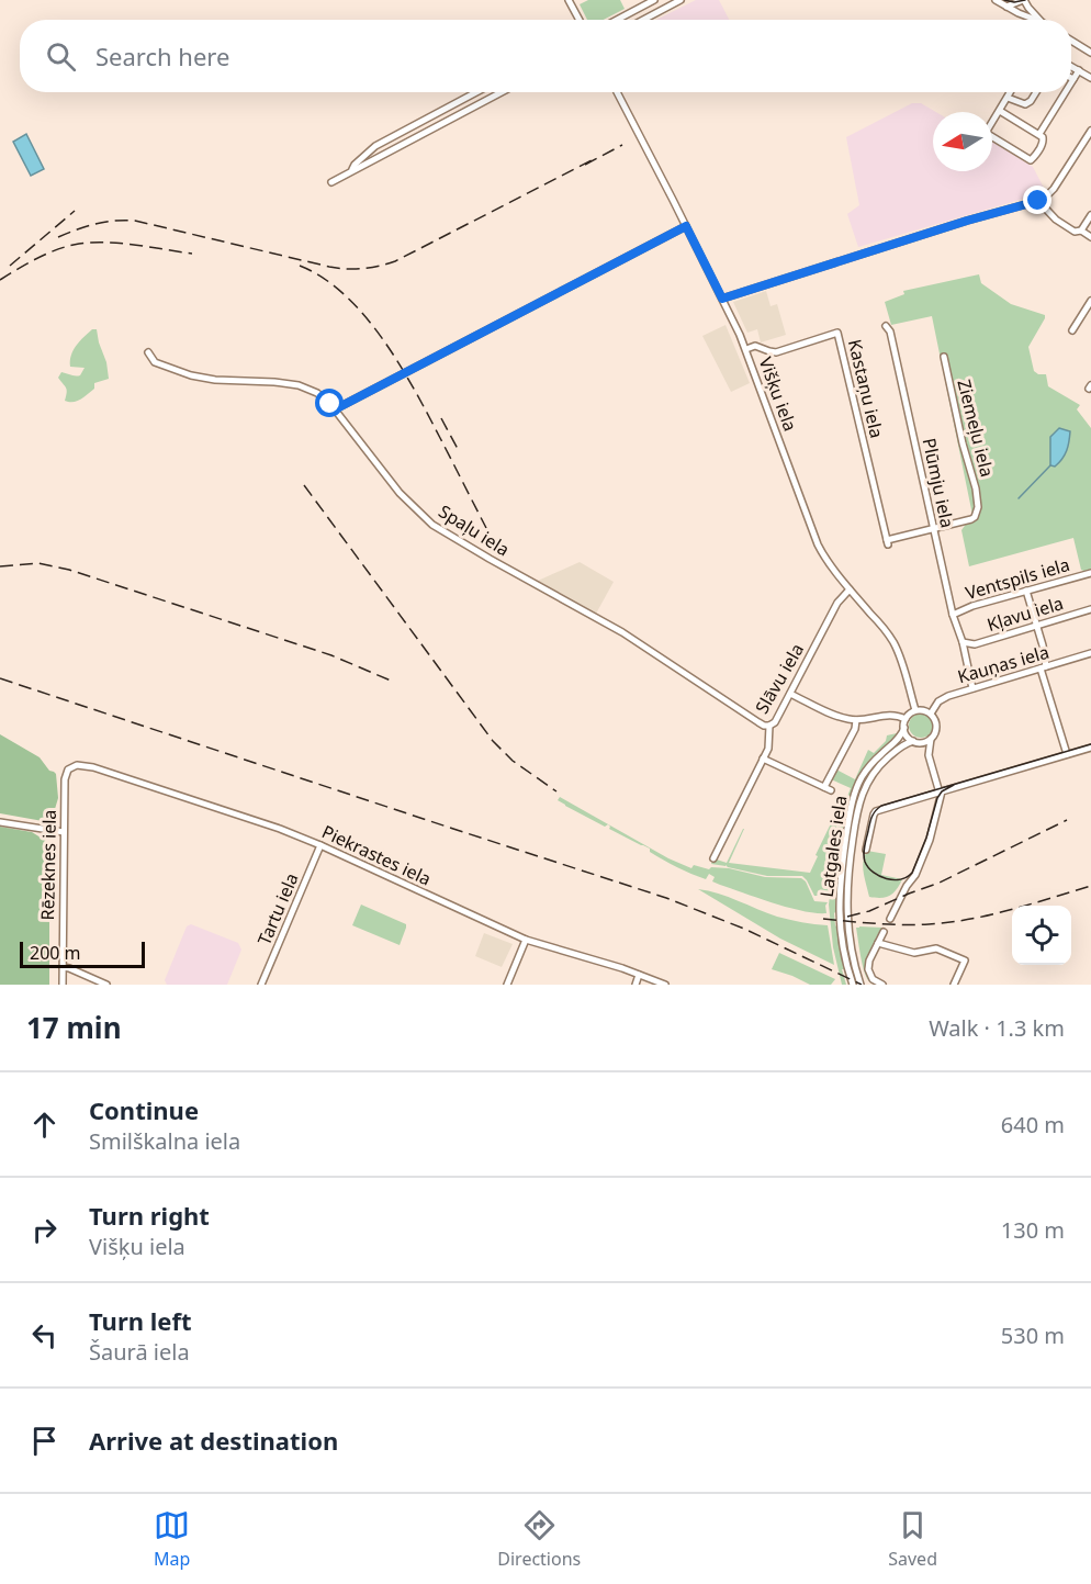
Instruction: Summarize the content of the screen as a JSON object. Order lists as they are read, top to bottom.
{
  "streets": {
    "street": [
      "Kastaņu iela",
      "Višķu iela",
      "Ziemeļu iela",
      "Plūmju iela",
      "Spaļu iela",
      "Ventspils iela",
      "Kļavu iela",
      "Kauņas iela",
      "Slāvu iela",
      "Latgales iela",
      "Piekrastes iela",
      "Rēzeknes iela",
      "Tartu iela"
    ]
  },
  "crossings": [
    ["Kastaņu iela", "Višķu iela"],
    ["Kastaņu iela", "Ziemeļu iela"],
    ["Kastaņu iela", "Plūmju iela"],
    ["Višķu iela", "Kauņas iela"],
    ["Višķu iela", "Slāvu iela"],
    ["Višķu iela", "Latgales iela"],
    ["Ziemeļu iela", "Plūmju iela"],
    ["Plūmju iela", "Ventspils iela"],
    ["Plūmju iela", "Kļavu iela"],
    ["Plūmju iela", "Kauņas iela"],
    ["Spaļu iela", "Slāvu iela"],
    ["Kauņas iela", "Latgales iela"],
    ["Piekrastes iela", "Rēzeknes iela"],
    ["Piekrastes iela", "Tartu iela"]
  ],
  "scale_bar": "200 m",
  "north": "left",
  "page": {
    "search": "Search here",
    "scale": "200 m",
    "heading": ["17 min", "Walk · 1.3 km"],
    "list": [
      ["Continue", "Smilškalna iela", "640 m"],
      ["Turn right", "Višķu iela", "130 m"],
      ["Turn left", "Šaurā iela", "530 m"],
      "Arrive at destination"
    ],
    "nav": ["Map", "Directions", "Saved"]
  }
}
